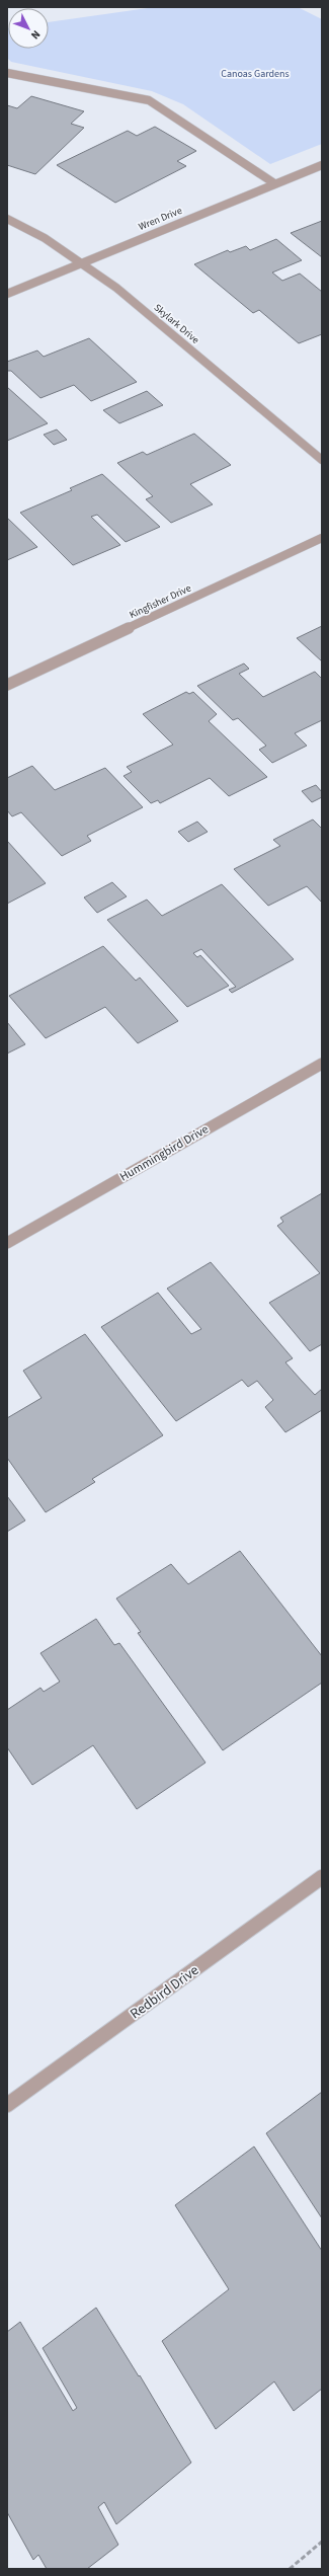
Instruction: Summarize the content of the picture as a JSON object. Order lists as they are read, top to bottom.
{
  "streets": {
    "street": [
      "Wren Drive",
      "Skylark Drive",
      "Kingfisher Drive",
      "Hummingbird Drive",
      "Redbird Drive"
    ]
  },
  "crossings": [
    ["Wren Drive", "Skylark Drive"]
  ],
  "parks": ["Canoas Gardens"],
  "north": "bottom right"
}
